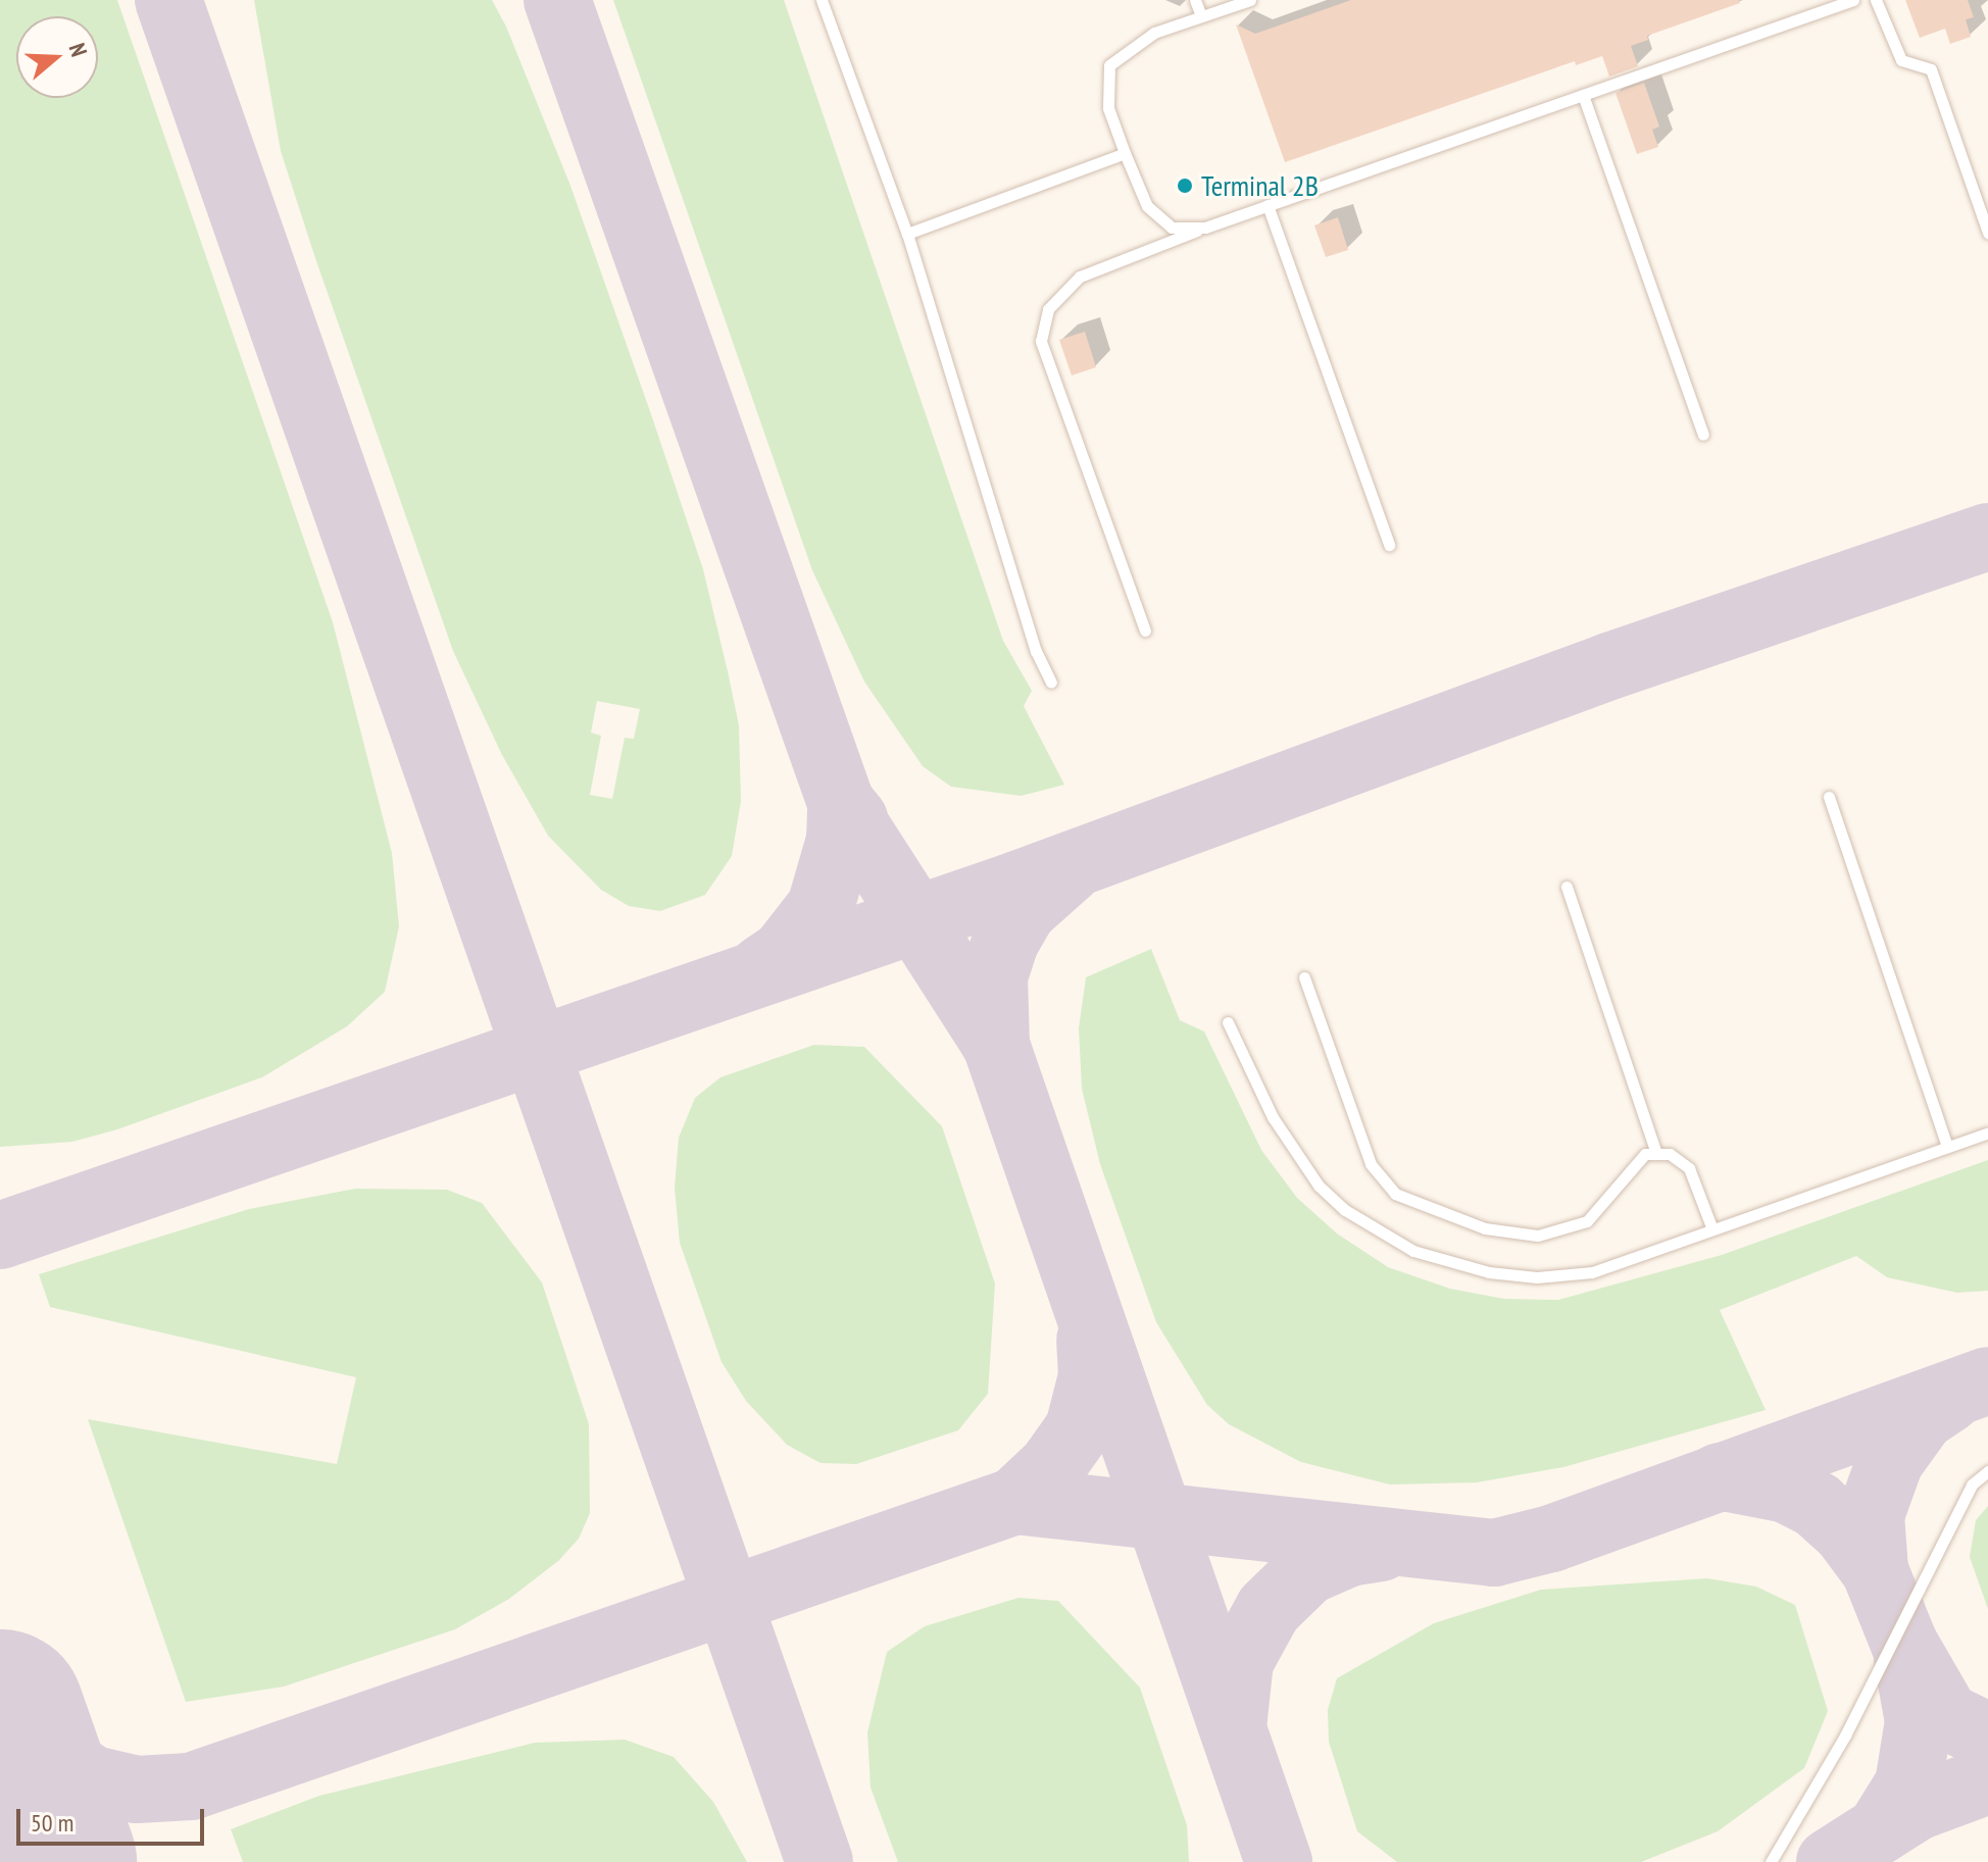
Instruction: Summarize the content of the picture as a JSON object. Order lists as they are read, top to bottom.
{
  "places": ["Terminal 2B"],
  "scale_bar": "50 m",
  "north": "right"
}
